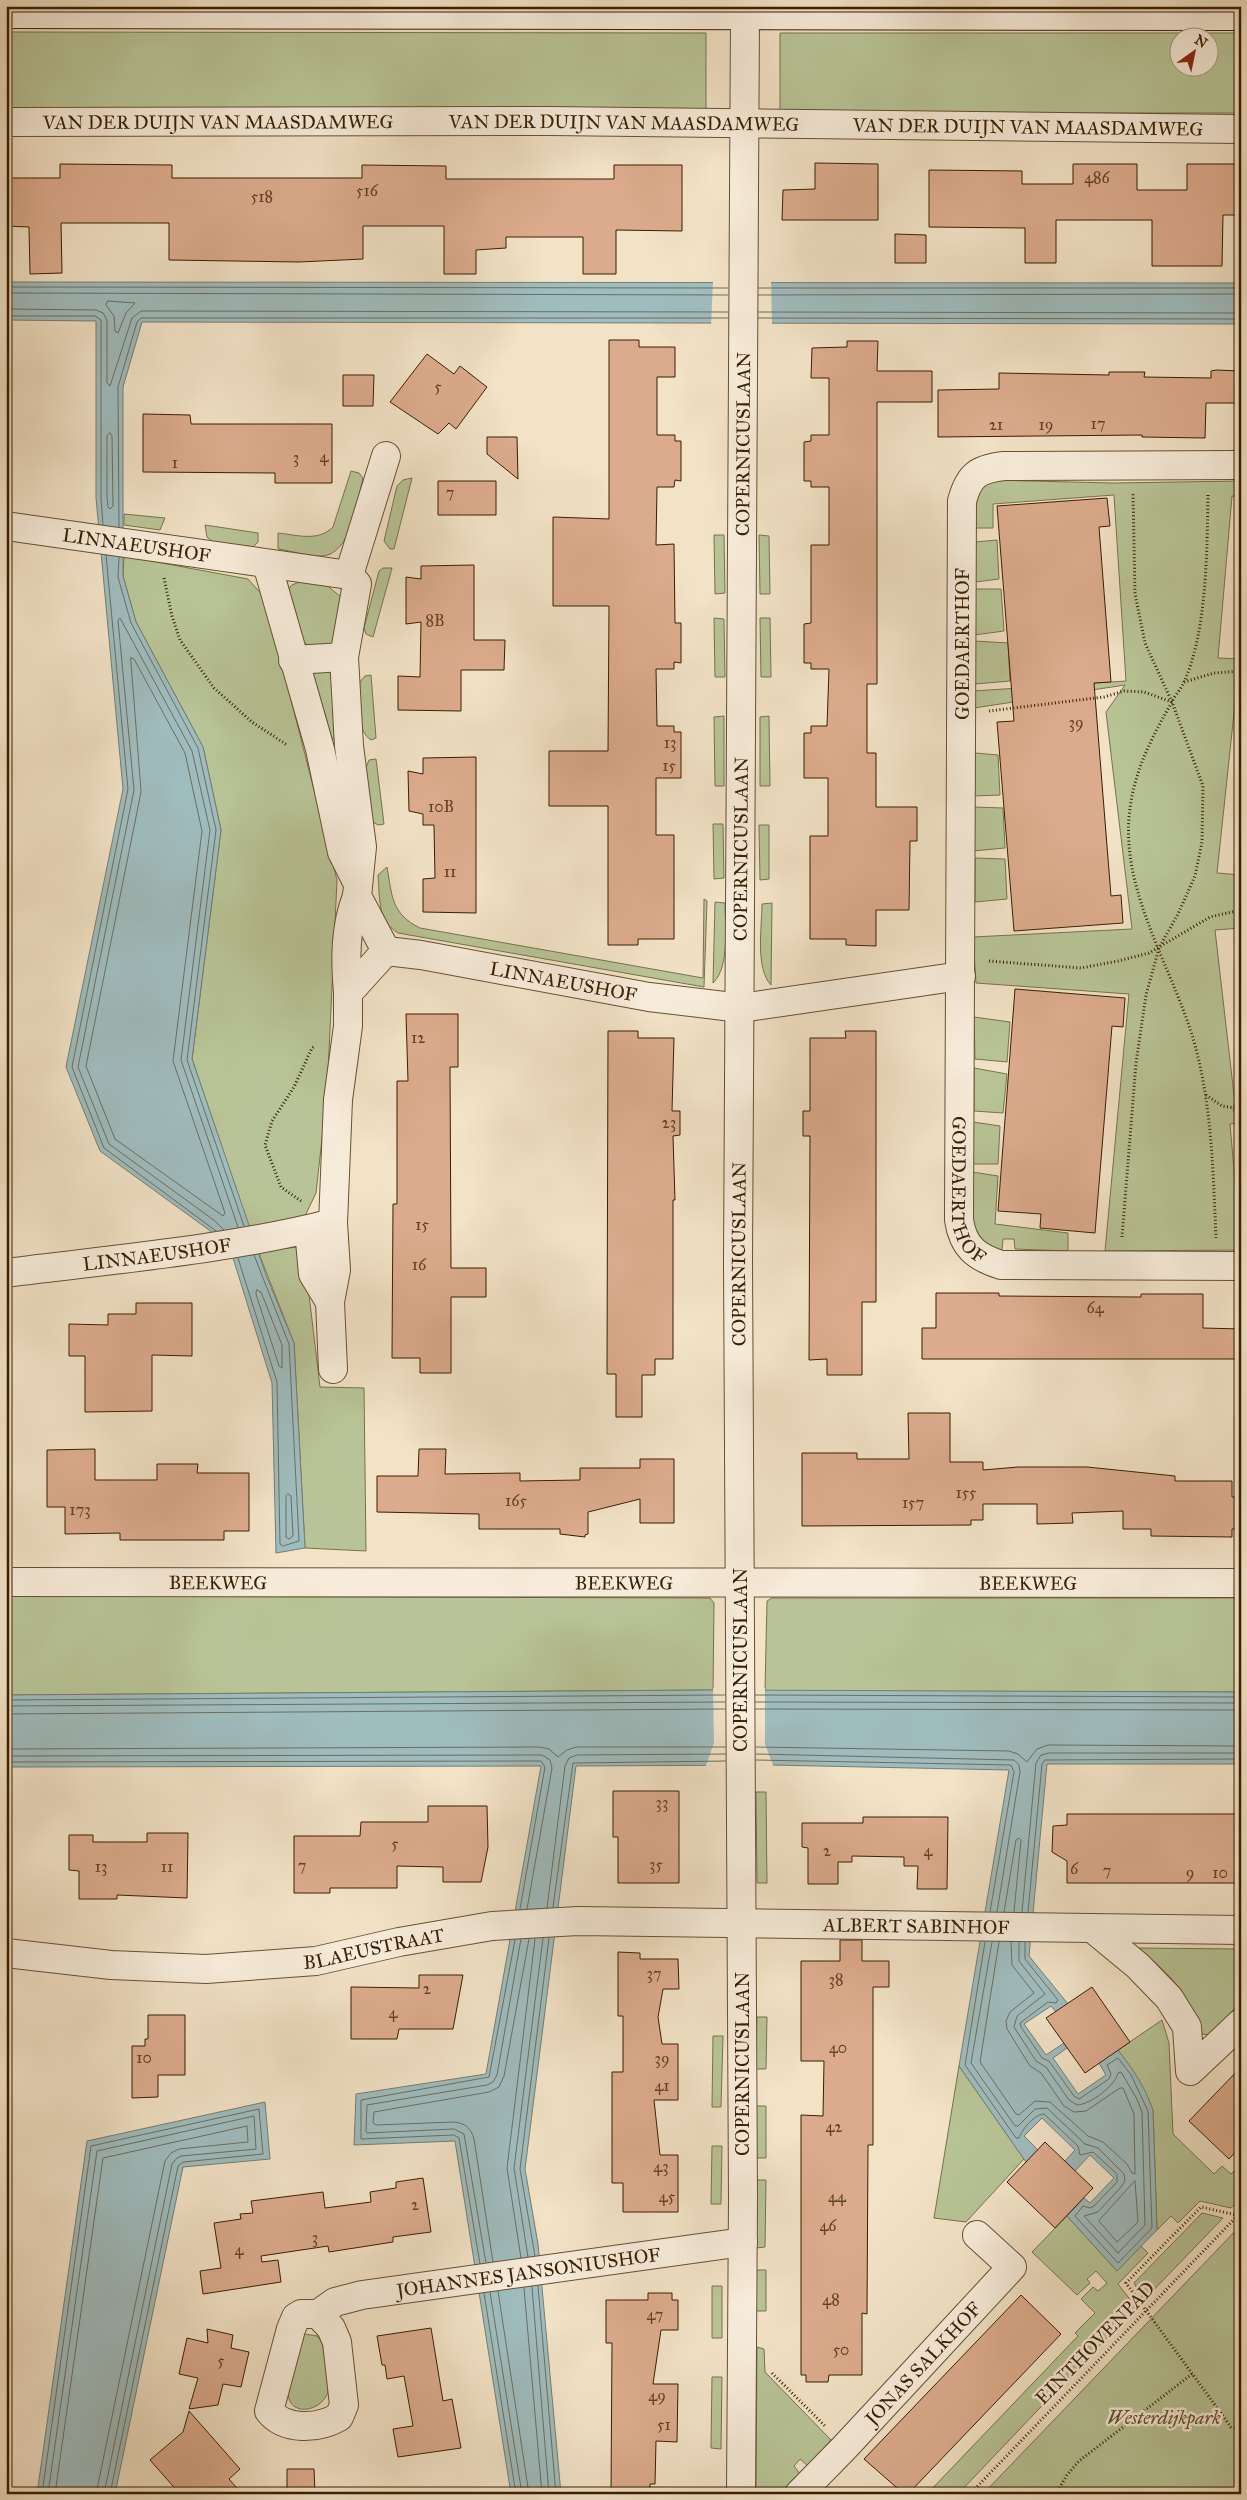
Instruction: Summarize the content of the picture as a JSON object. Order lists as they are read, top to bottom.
{
  "streets": {
    "street": [
      "VAN DER DUIJN VAN MAASDAMWEG",
      "COPERNICUSLAAN",
      "LINNAEUSHOF",
      "GOEDAERTHOF",
      "BEEKWEG",
      "ALBERT SABINHOF",
      "BLAEUSTRAAT",
      "JOHANNES JANSONIUSHOF",
      "JONAS SALKHOF"
    ],
    "path": ["EINTHOVENPAD"]
  },
  "crossings": [
    ["VAN DER DUIJN VAN MAASDAMWEG", "COPERNICUSLAAN"],
    ["COPERNICUSLAAN", "LINNAEUSHOF"],
    ["COPERNICUSLAAN", "BEEKWEG"],
    ["COPERNICUSLAAN", "ALBERT SABINHOF"],
    ["COPERNICUSLAAN", "BLAEUSTRAAT"],
    ["COPERNICUSLAAN", "JOHANNES JANSONIUSHOF"],
    ["ALBERT SABINHOF", "BLAEUSTRAAT"]
  ],
  "parks": ["Westerdijkpark"],
  "house_numbers": [
    "486",
    "516",
    "518",
    "5",
    "17",
    "21",
    "19",
    "4",
    "3",
    "1",
    "7",
    "8B",
    "39",
    "13",
    "15",
    "10B",
    "11",
    "12",
    "23",
    "15",
    "16",
    "64",
    "155",
    "165",
    "157",
    "173",
    "33",
    "5",
    "2",
    "4",
    "35",
    "7",
    "13",
    "11",
    "6",
    "7",
    "9",
    "10",
    "37",
    "38",
    "2",
    "4",
    "40",
    "10",
    "39",
    "41",
    "42",
    "43",
    "45",
    "44",
    "2",
    "46",
    "3",
    "4",
    "48",
    "47",
    "50",
    "5",
    "49",
    "51"
  ],
  "north": "top right"
}
